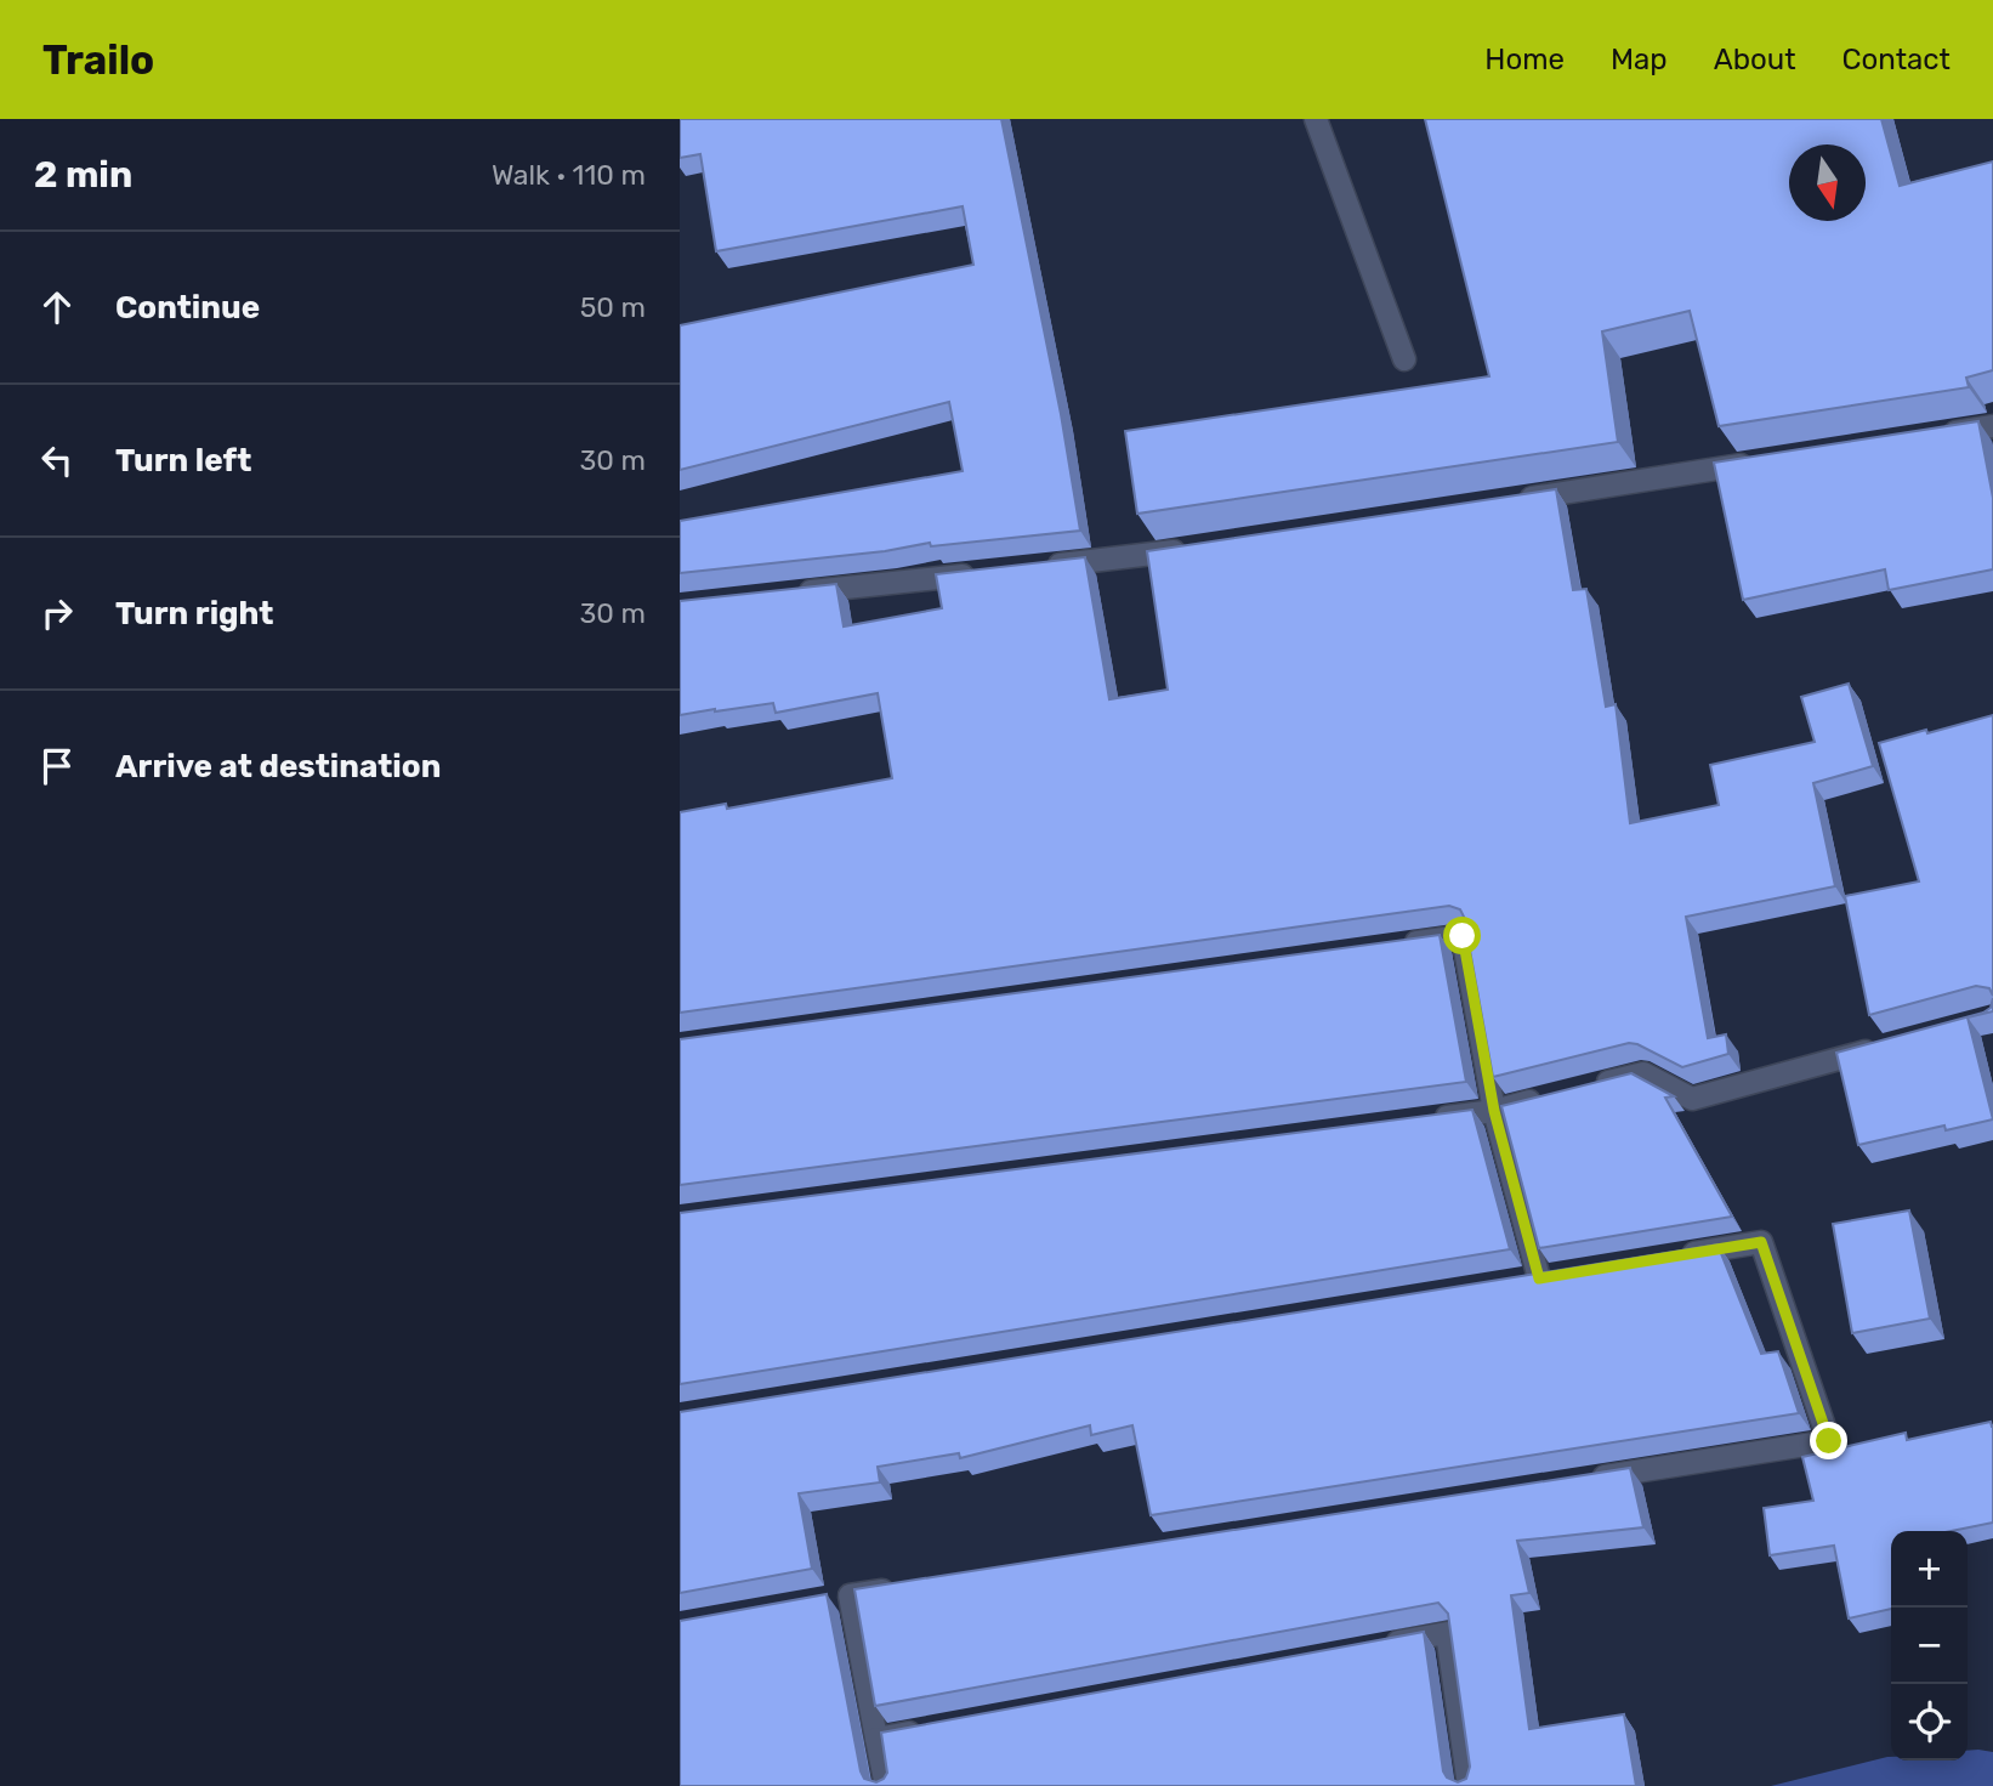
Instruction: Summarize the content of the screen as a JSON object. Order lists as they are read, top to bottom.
{
  "north": "bottom",
  "page": {
    "header": "Trailo",
    "nav": [
      "Home",
      "Map",
      "About",
      "Contact"
    ],
    "heading": ["2 min", "Walk · 110 m"],
    "list": [
      ["Continue", "50 m"],
      ["Turn left", "30 m"],
      ["Turn right", "30 m"],
      "Arrive at destination"
    ],
    "map_buttons": ["+", "−"]
  }
}
